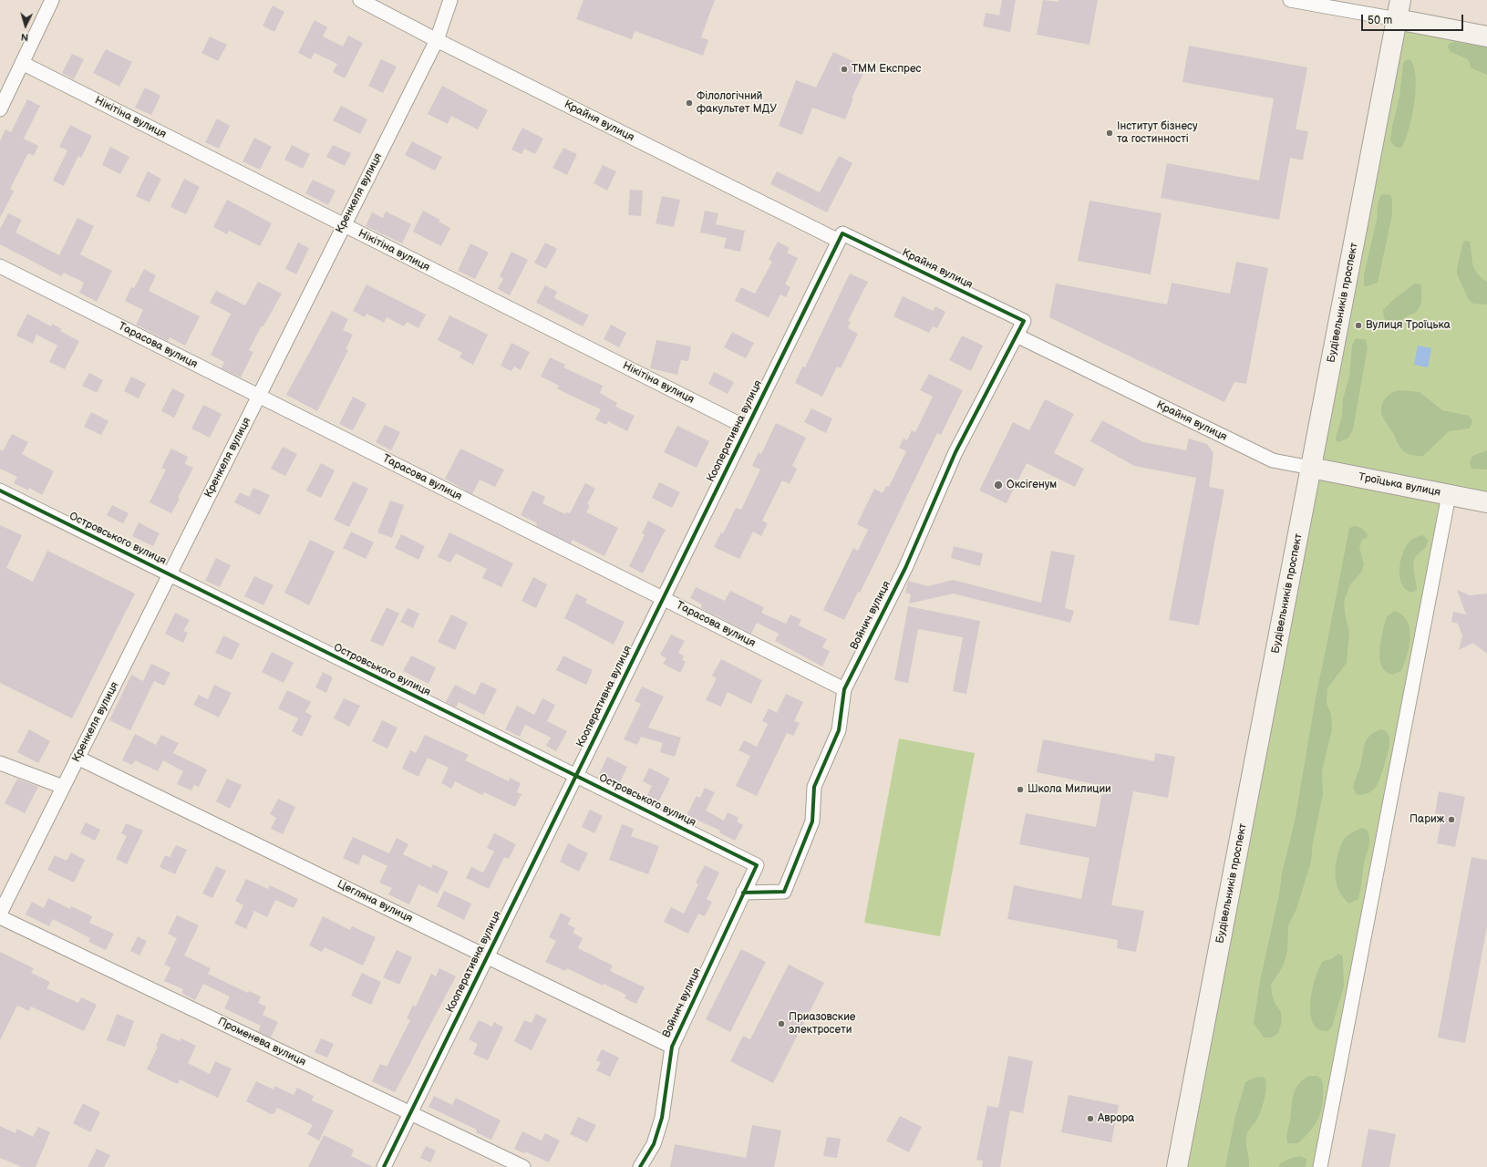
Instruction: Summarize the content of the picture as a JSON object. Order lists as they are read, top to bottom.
{
  "streets": {
    "main road": ["Будівельників проспект", "Троїцька вулиця"],
    "street": [
      "Нікітіна вулиця",
      "Крайня вулиця",
      "Кренкеля вулиця",
      "Тарасова вулиця",
      "Кооперативна вулиця",
      "Островського вулиця",
      "Войнич вулиця",
      "Цегляна вулиця",
      "Променева вулиця"
    ]
  },
  "crossings": [
    ["Нікітіна вулиця", "Кренкеля вулиця"],
    ["Нікітіна вулиця", "Кооперативна вулиця"],
    ["Крайня вулиця", "Кренкеля вулиця"],
    ["Крайня вулиця", "Будівельників проспект"],
    ["Крайня вулиця", "Кооперативна вулиця"],
    ["Крайня вулиця", "Троїцька вулиця"],
    ["Крайня вулиця", "Войнич вулиця"],
    ["Кренкеля вулиця", "Тарасова вулиця"],
    ["Кренкеля вулиця", "Островського вулиця"],
    ["Кренкеля вулиця", "Цегляна вулиця"],
    ["Будівельників проспект", "Троїцька вулиця"],
    ["Тарасова вулиця", "Кооперативна вулиця"],
    ["Тарасова вулиця", "Войнич вулиця"],
    ["Кооперативна вулиця", "Островського вулиця"],
    ["Кооперативна вулиця", "Цегляна вулиця"],
    ["Кооперативна вулиця", "Променева вулиця"],
    ["Островського вулиця", "Войнич вулиця"],
    ["Войнич вулиця", "Цегляна вулиця"]
  ],
  "places": [
    "ТММ Експрес",
    "Філологічний факультет МДУ",
    "Інститут бізнесу та гостинності",
    "Вулиця Троїцька",
    "Оксігенум",
    "Школа Милиции",
    "Париж",
    "Приазовские электросети",
    "Аврора"
  ],
  "scale_bar": "50 m",
  "north": "bottom"
}
